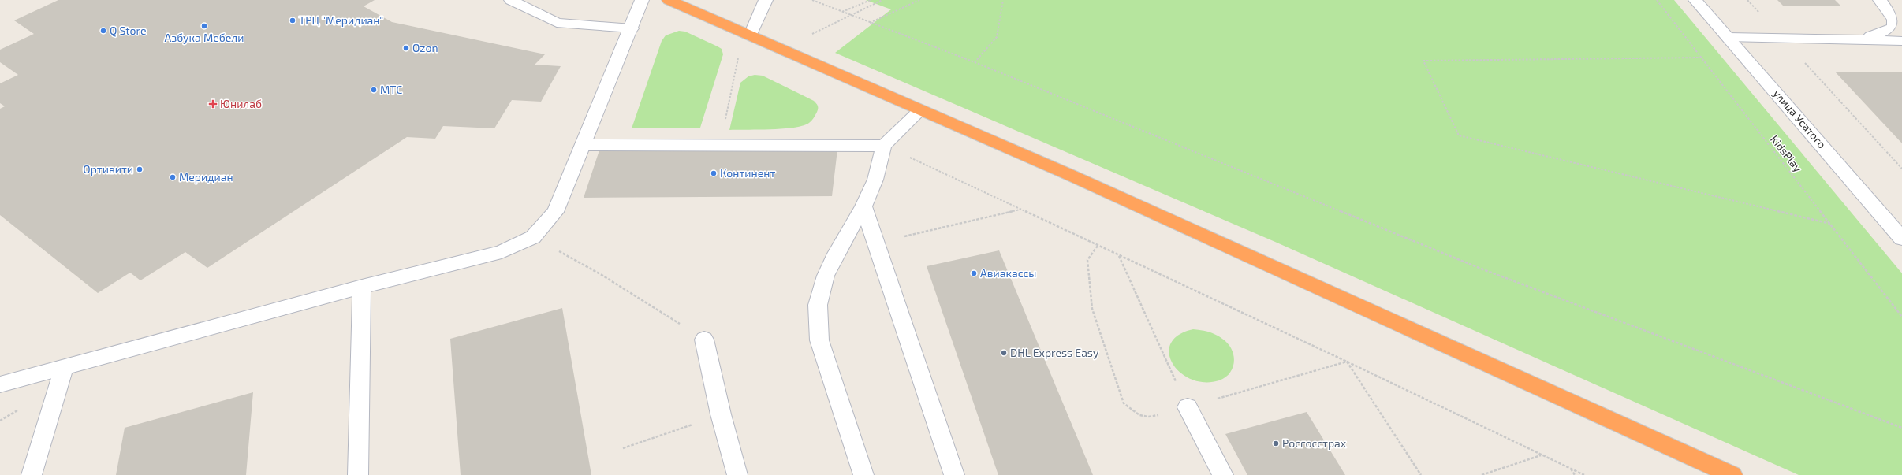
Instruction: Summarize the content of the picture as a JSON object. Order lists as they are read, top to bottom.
{
  "streets": {
    "street": ["улица Усатого"],
    "path": ["KidsPlay"]
  },
  "places": {
    "other": [
      "ТРЦ \"Меридиан\"",
      "Азбука Мебели",
      "Q Store",
      "Ozon",
      "МТС",
      "Ортивити",
      "Континент",
      "Меридиан",
      "Авиакассы",
      "DHL Express Easy",
      "Росгосстрах"
    ],
    "health": ["Юнилаб"]
  }
}
